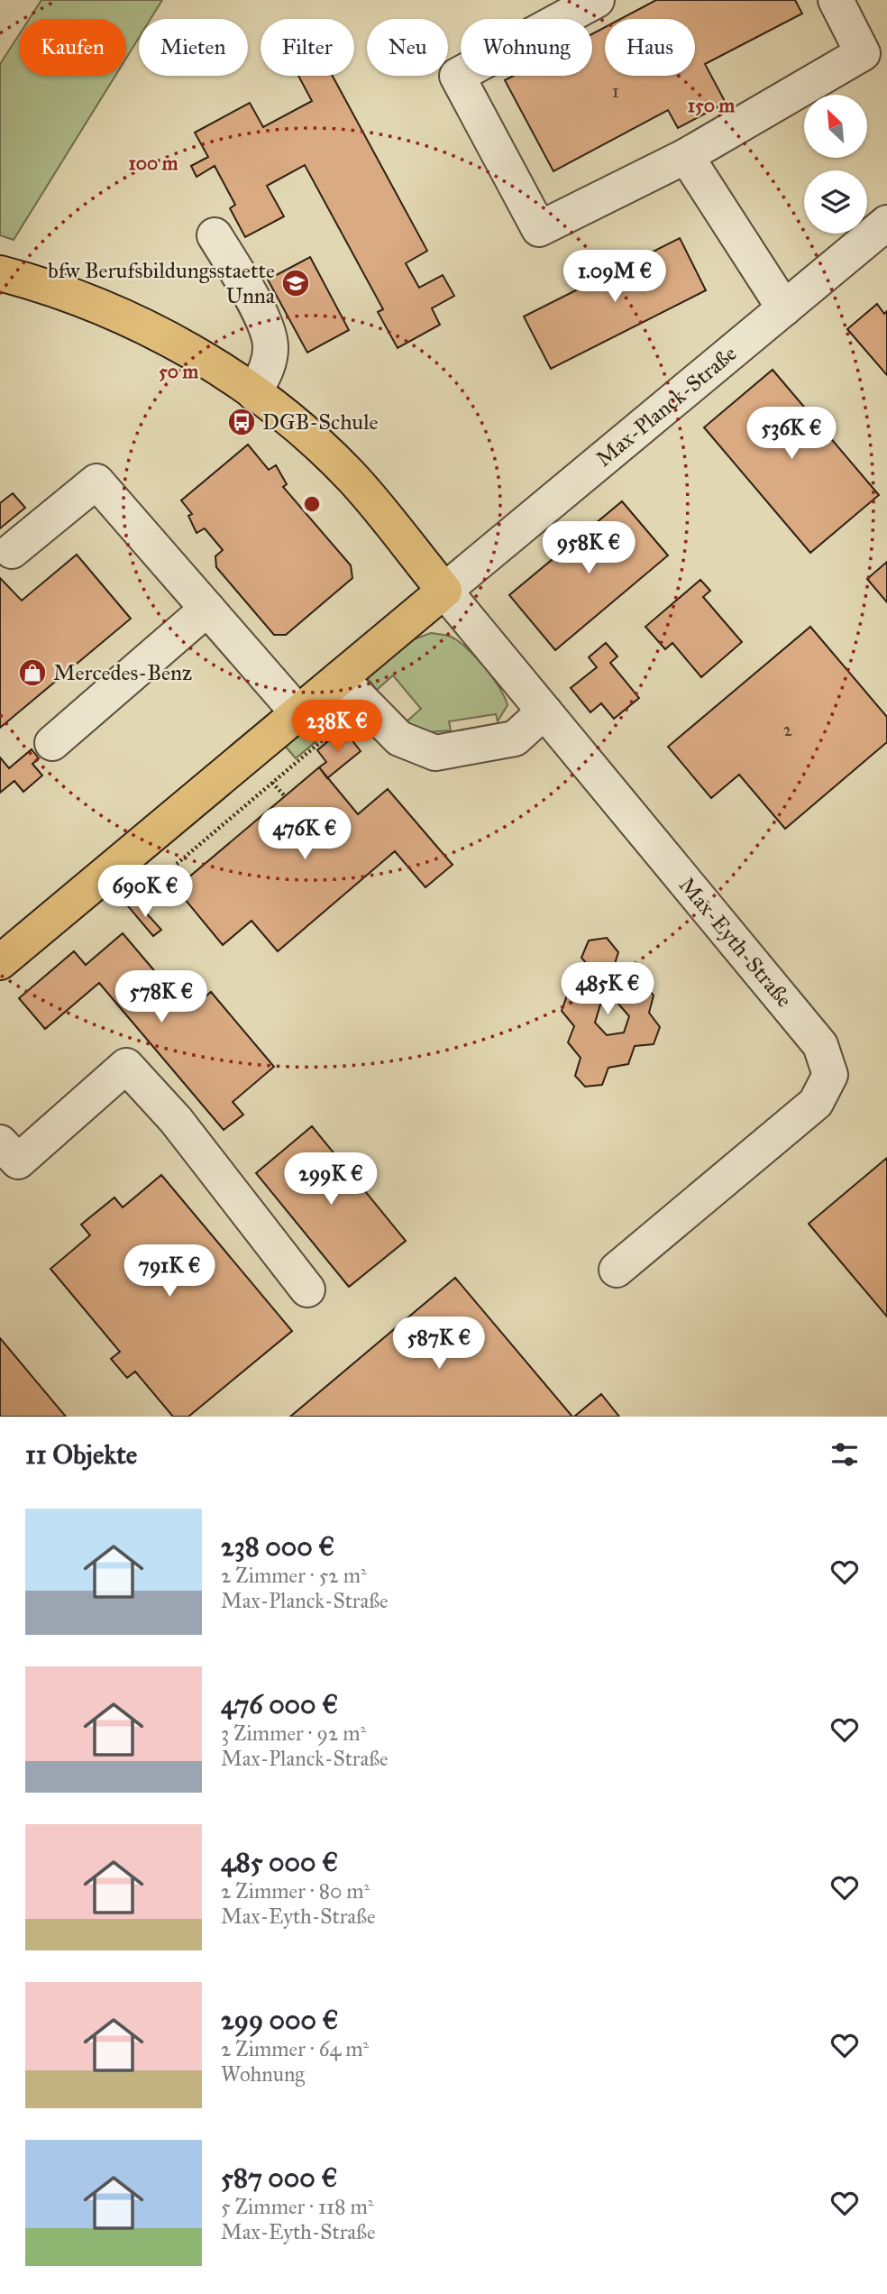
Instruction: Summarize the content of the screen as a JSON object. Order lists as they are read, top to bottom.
{
  "streets": {
    "main road": ["Max-Planck-Straße"],
    "street": ["Max-Eyth-Straße"]
  },
  "crossings": [
    ["Max-Planck-Straße", "Max-Eyth-Straße"]
  ],
  "places": {
    "school or university": ["bfw Berufsbildungsstaette Unna"],
    "bus stop": ["DGB-Schule"],
    "shop": ["Mercedes-Benz"]
  },
  "house_numbers": ["1", "2"],
  "north": "top left",
  "page": {
    "chip": [
      "Kaufen",
      "Mieten",
      "Filter",
      "Neu",
      "Wohnung",
      "Haus"
    ],
    "price": [
      "1.09M €",
      "536K €",
      "958K €",
      "238K €",
      "476K €",
      "690K €",
      "485K €",
      "578K €",
      "299K €",
      "791K €",
      "587K €"
    ],
    "heading": "11 Objekte",
    "list": [
      {
        "name": "238 000 €",
        "note": "2 Zimmer · 52 m² · Max-Planck-Straße"
      },
      {
        "name": "476 000 €",
        "note": "3 Zimmer · 92 m² · Max-Planck-Straße"
      },
      {
        "name": "485 000 €",
        "note": "2 Zimmer · 80 m² · Max-Eyth-Straße"
      },
      {
        "name": "299 000 €",
        "note": "2 Zimmer · 64 m² · Wohnung"
      },
      {
        "name": "587 000 €",
        "note": "5 Zimmer · 118 m² · Max-Eyth-Straße"
      }
    ]
  },
  "rings": ["150 m", "100 m", "50 m"]
}
